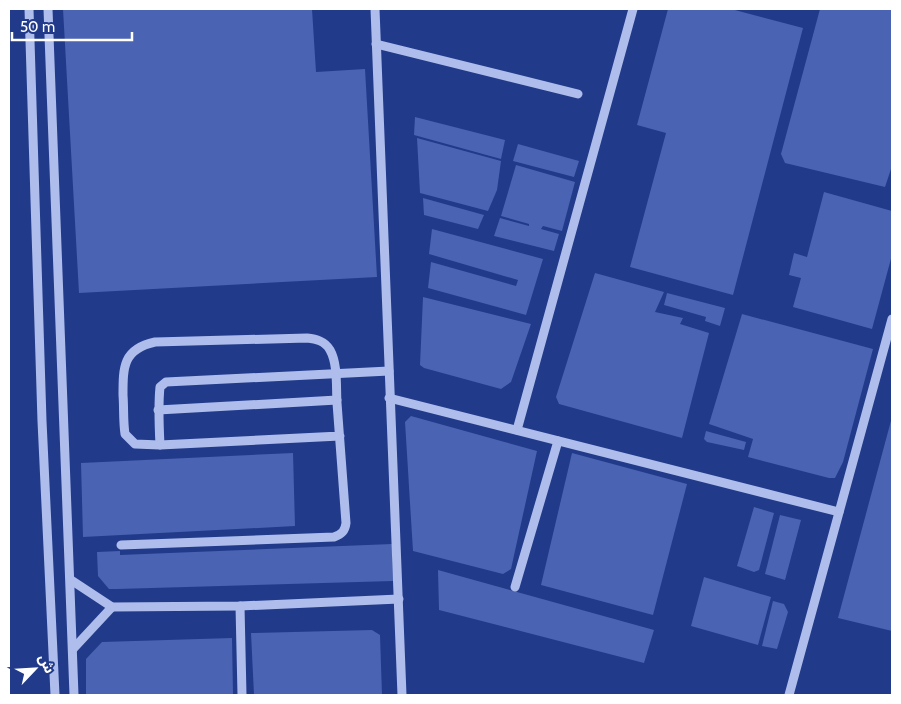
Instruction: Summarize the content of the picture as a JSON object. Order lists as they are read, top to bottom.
{
  "scale_bar": "50 m",
  "north": "top right"
}
